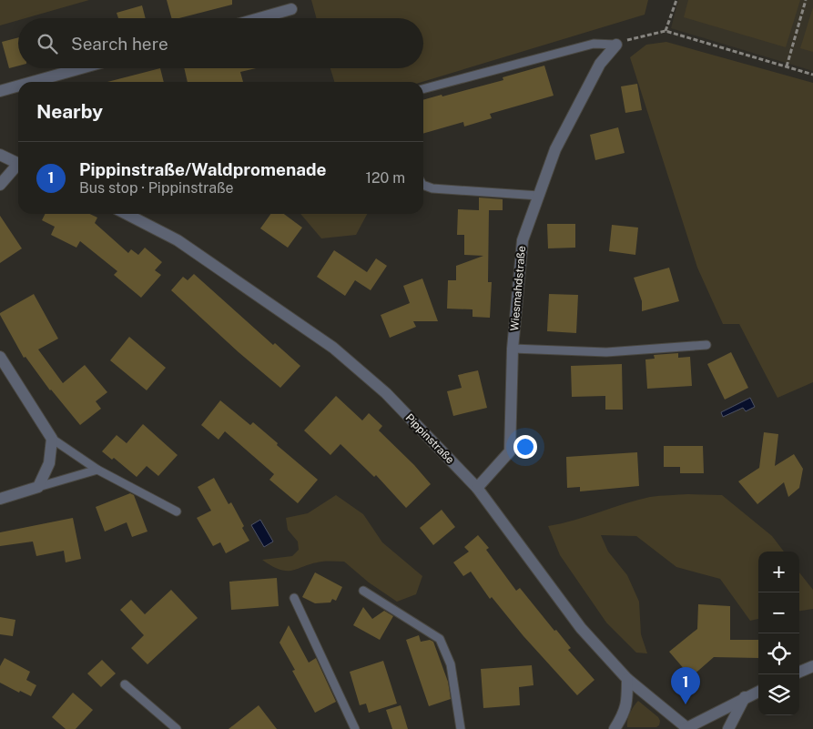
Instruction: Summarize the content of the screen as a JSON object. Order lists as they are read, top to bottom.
{
  "streets": {
    "street": ["Wiesmahdstraße", "Pippinstraße"]
  },
  "crossings": [
    ["Wiesmahdstraße", "Pippinstraße"]
  ],
  "page": {
    "search": "Search here",
    "heading": "Nearby",
    "list": [
      {
        "mark": "1",
        "name": "Pippinstraße/Waldpromenade",
        "note": "Bus stop · Pippinstraße",
        "value": "120 m"
      }
    ],
    "map_buttons": ["+", "−"],
    "pins": "1"
  }
}
